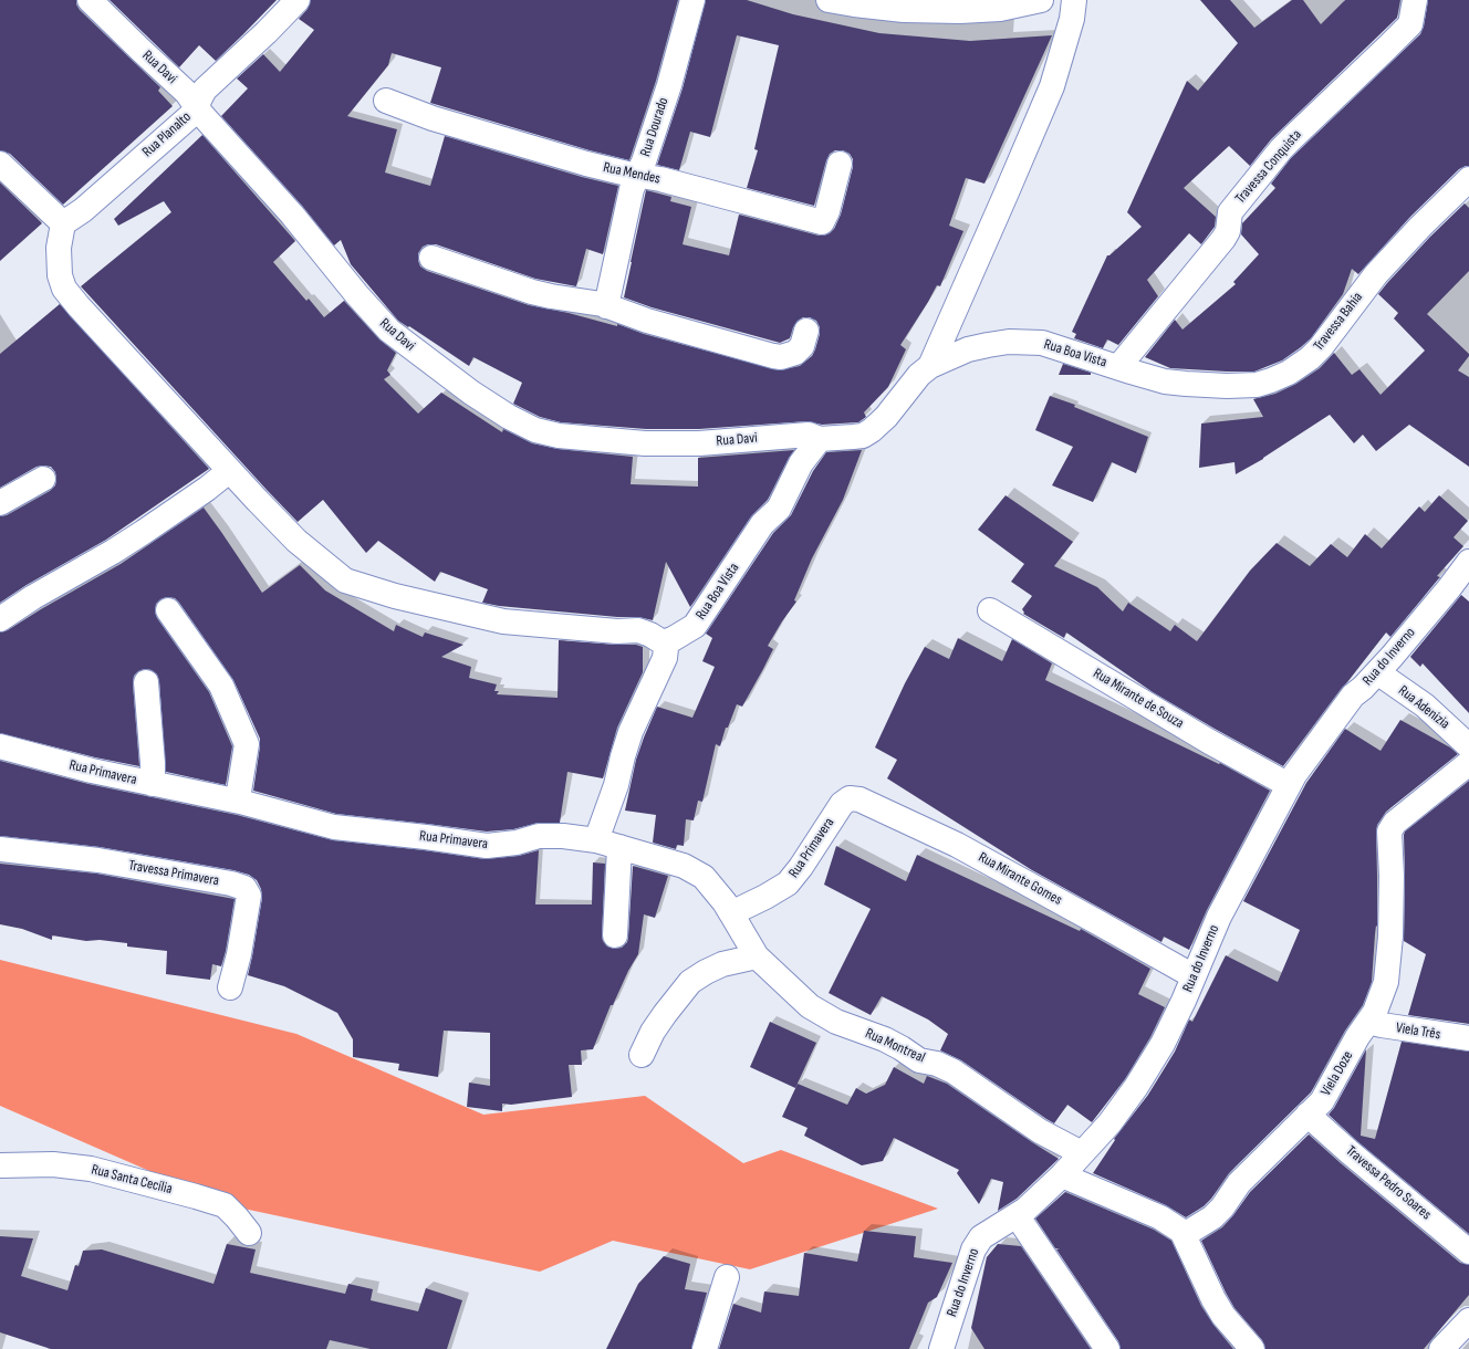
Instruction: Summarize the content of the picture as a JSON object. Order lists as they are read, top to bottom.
{
  "streets": {
    "street": [
      "Rua Davi",
      "Rua Dourado",
      "Rua Planalto",
      "Travessa Conquista",
      "Rua Mendes",
      "Travessa Bahia",
      "Rua Boa Vista",
      "Rua do Inverno",
      "Rua Mirante de Souza",
      "Rua Adenizia",
      "Rua Primavera",
      "Travessa Primavera",
      "Rua Mirante Gomes",
      "Viela Três",
      "Rua Montreal",
      "Viela Doze",
      "Rua Santa Cecília",
      "Travessa Pedro Soares"
    ]
  },
  "crossings": [
    ["Rua Davi", "Rua Planalto"],
    ["Rua Davi", "Rua Boa Vista"],
    ["Rua Dourado", "Rua Mendes"],
    ["Travessa Conquista", "Travessa Bahia"],
    ["Travessa Conquista", "Rua Boa Vista"],
    ["Travessa Bahia", "Rua Boa Vista"],
    ["Rua do Inverno", "Rua Mirante de Souza"],
    ["Rua do Inverno", "Rua Adenizia"],
    ["Rua do Inverno", "Rua Mirante Gomes"],
    ["Rua do Inverno", "Rua Montreal"],
    ["Rua Primavera", "Rua Mirante Gomes"],
    ["Rua Primavera", "Rua Montreal"],
    ["Viela Três", "Viela Doze"],
    ["Viela Doze", "Travessa Pedro Soares"]
  ]
}
